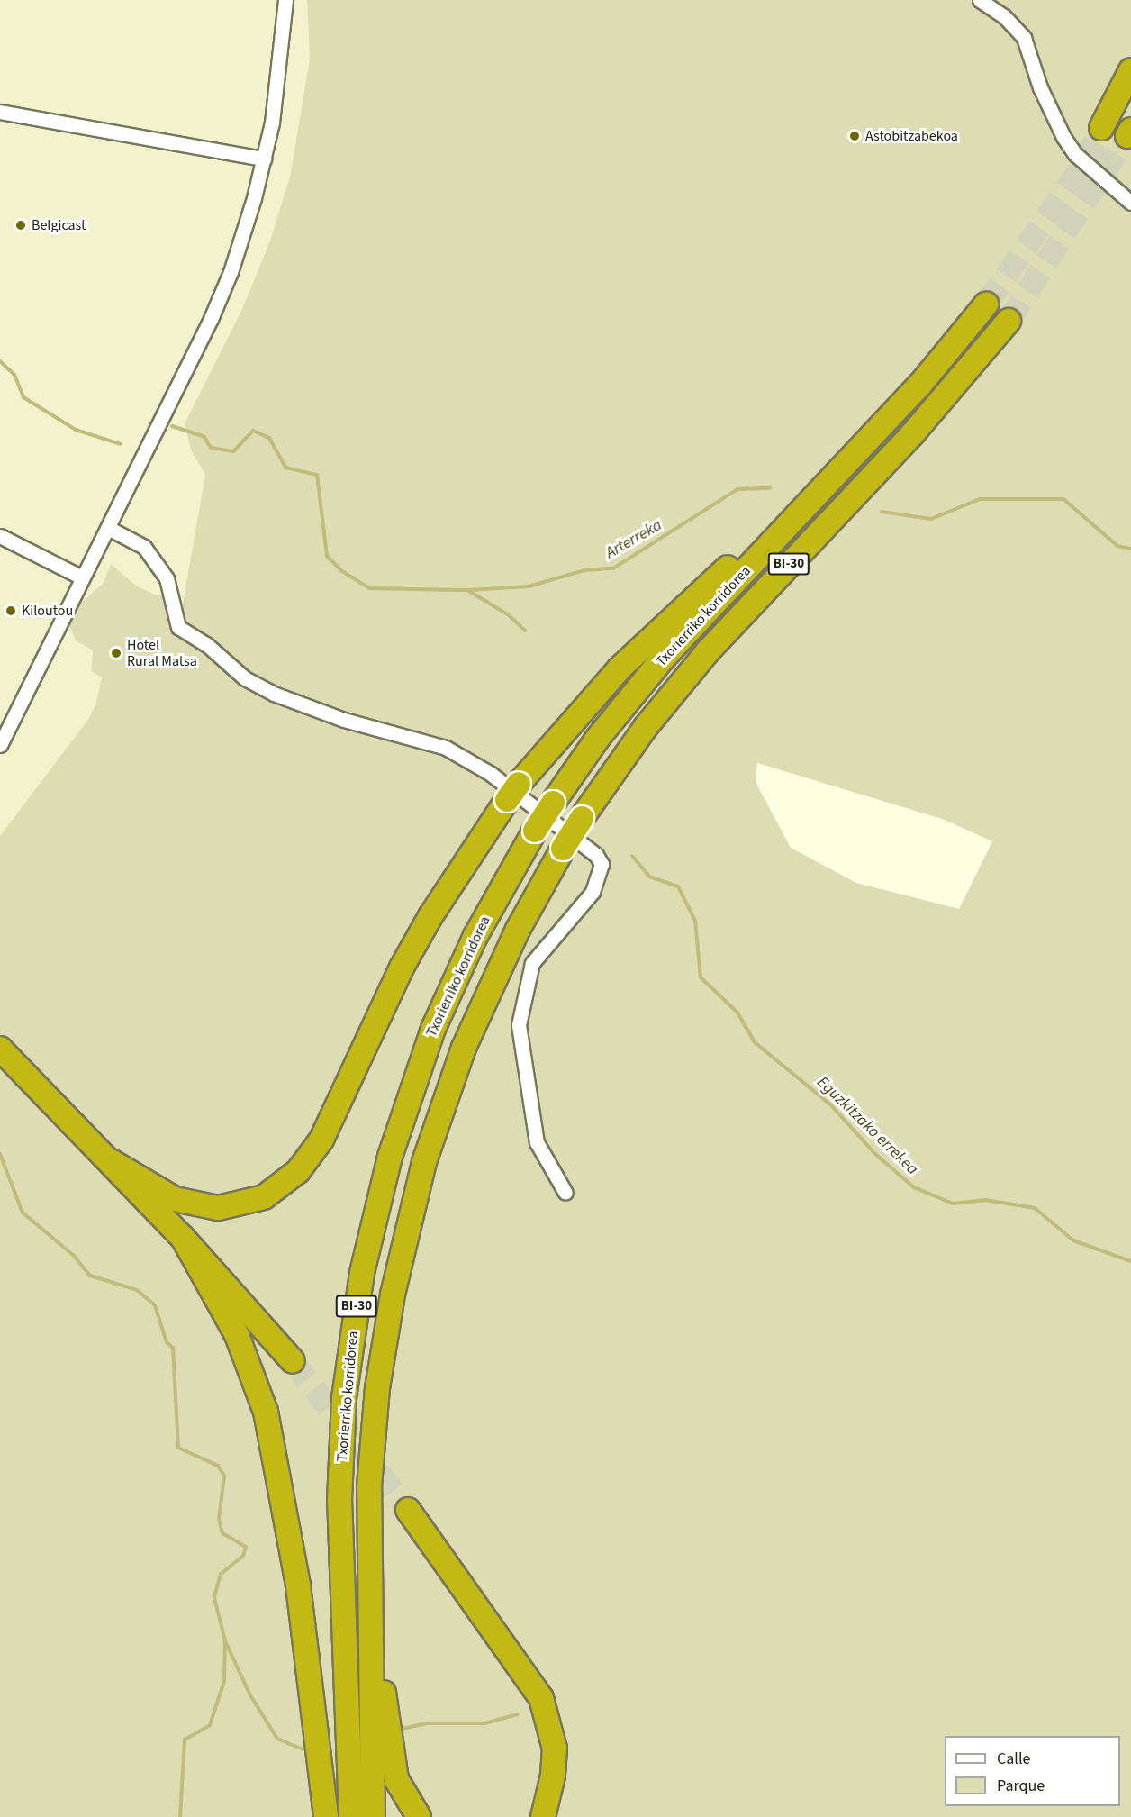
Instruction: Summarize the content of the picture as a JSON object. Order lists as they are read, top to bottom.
{
  "streets": {
    "highway": ["BI-30", "Txorierriko korridorea"]
  },
  "water": ["Arterreka", "Eguzkitzako errekea"],
  "places": [
    "Astobitzabekoa",
    "Belgicast",
    "Kiloutou",
    "Hotel Rural Matsa"
  ],
  "legend": ["Calle", "Parque"]
}
